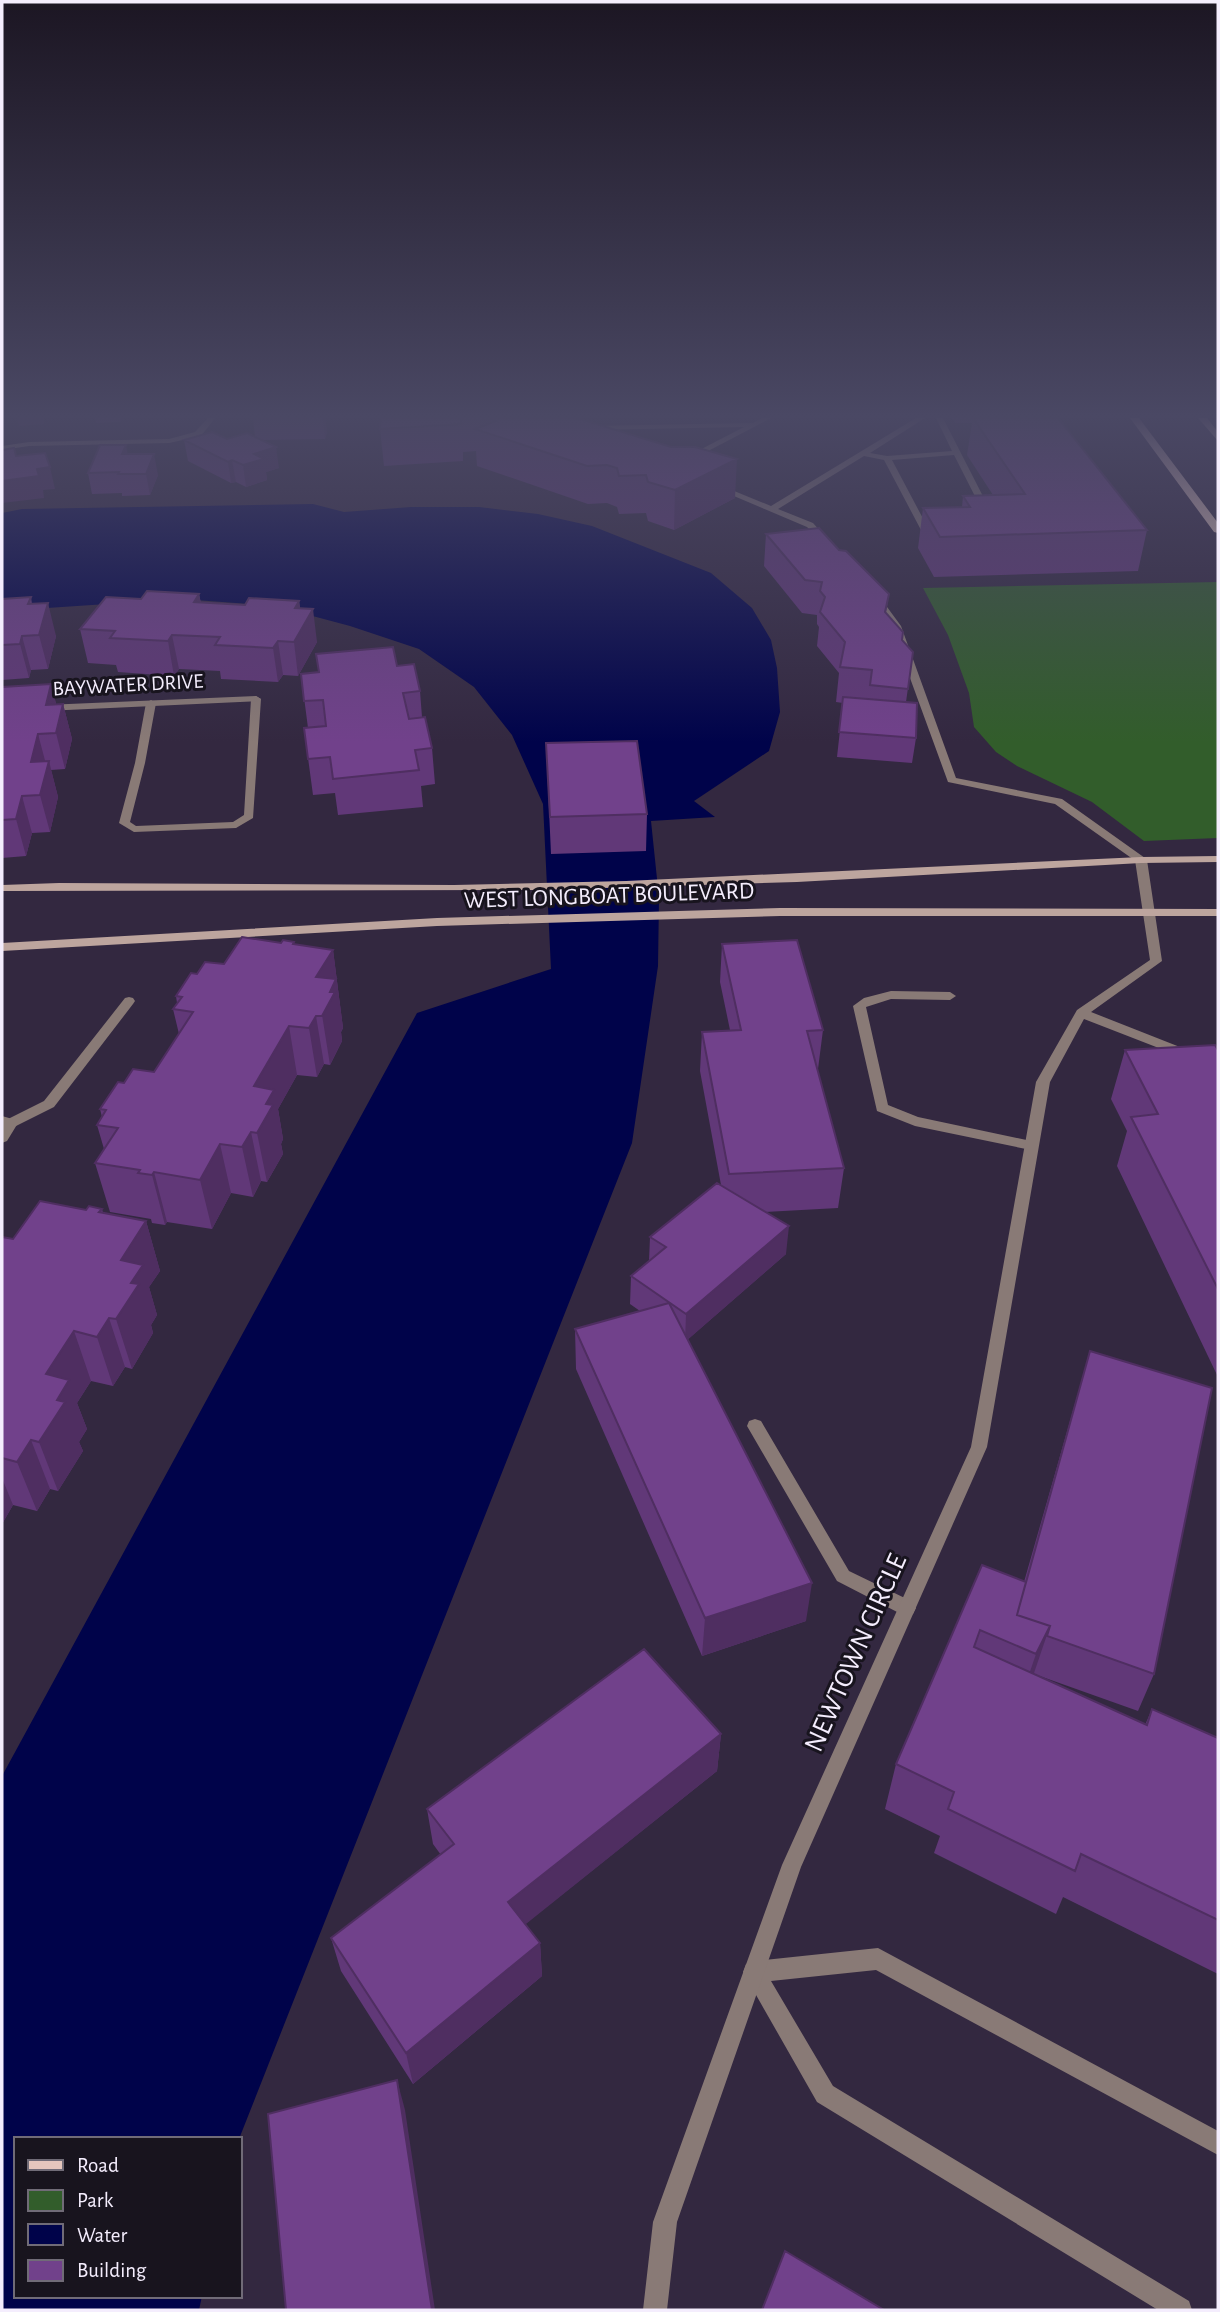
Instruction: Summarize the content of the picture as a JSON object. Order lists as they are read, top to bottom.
{
  "streets": {
    "street": ["BAYWATER DRIVE", "WEST LONGBOAT BOULEVARD", "NEWTOWN CIRCLE"]
  },
  "crossings": [
    ["WEST LONGBOAT BOULEVARD", "NEWTOWN CIRCLE"]
  ],
  "legend": [
    "Road",
    "Park",
    "Water",
    "Building"
  ]
}
